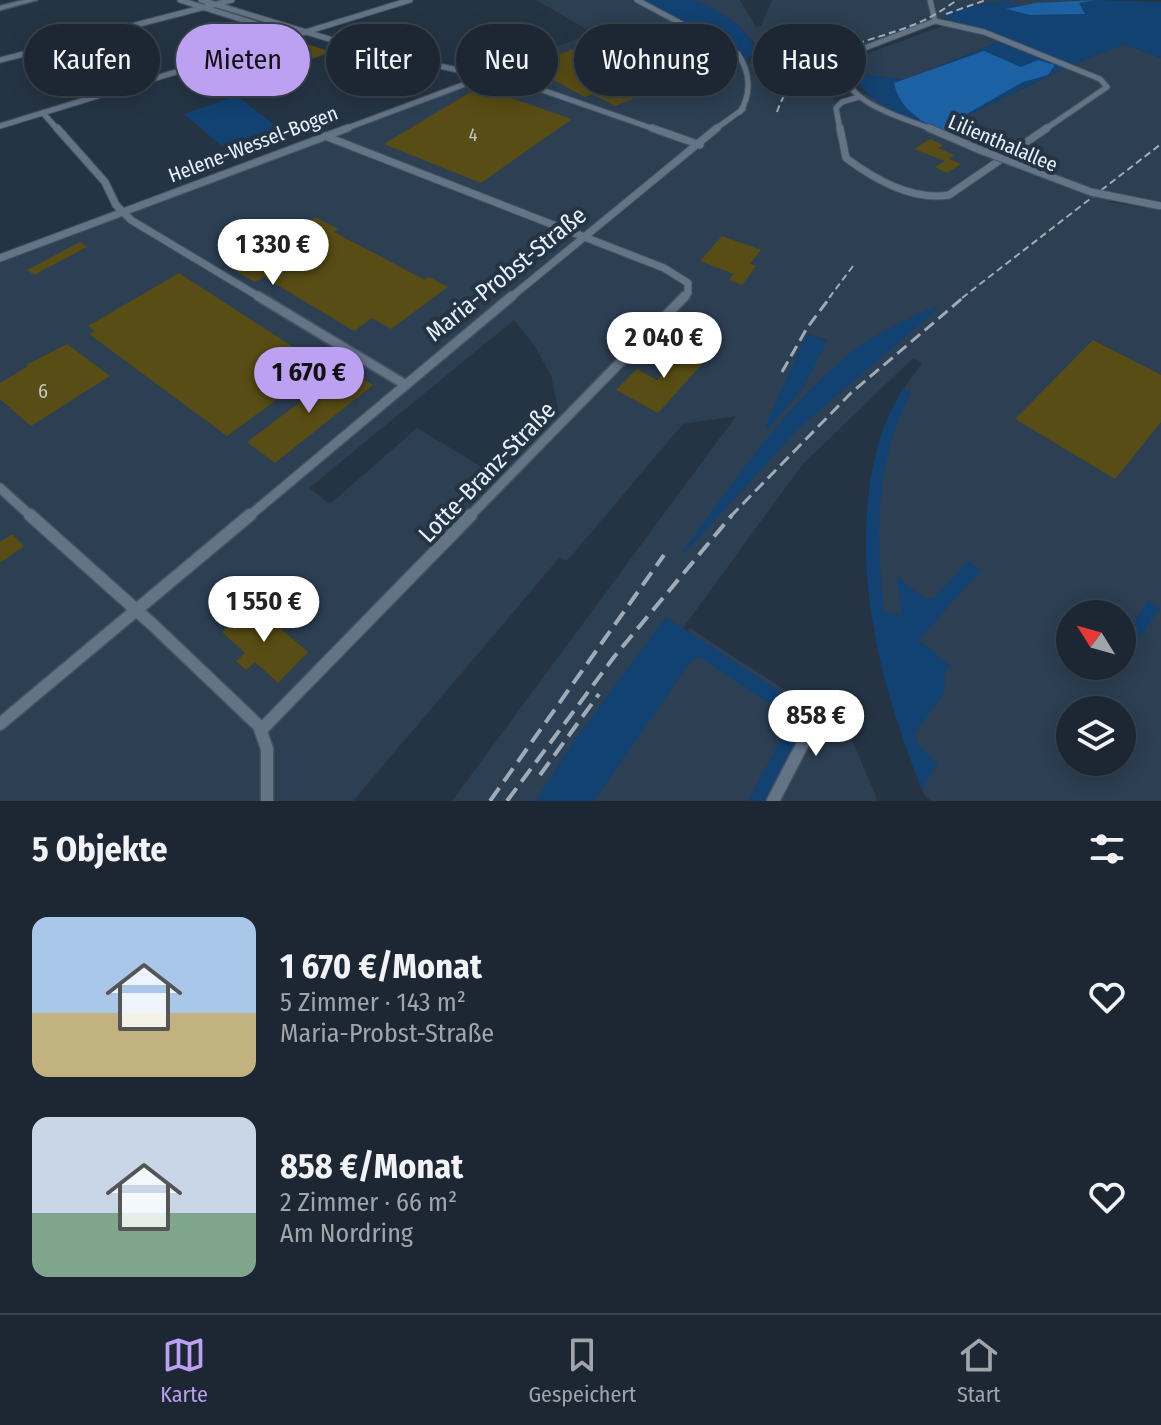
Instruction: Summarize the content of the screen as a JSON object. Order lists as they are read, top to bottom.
{
  "streets": {
    "street": [
      "Lilienthalallee",
      "Helene-Wessel-Bogen",
      "Maria-Probst-Straße",
      "Lotte-Branz-Straße"
    ]
  },
  "crossings": [
    ["Maria-Probst-Straße", "Lotte-Branz-Straße"]
  ],
  "house_numbers": ["4", "6"],
  "north": "top left",
  "page": {
    "chip": [
      "Kaufen",
      "Mieten",
      "Filter",
      "Neu",
      "Wohnung",
      "Haus"
    ],
    "price": [
      "1 330 €",
      "2 040 €",
      "1 670 €",
      "1 550 €",
      "858 €"
    ],
    "heading": "5 Objekte",
    "list": [
      {
        "name": "1 670 €/Monat",
        "note": "5 Zimmer · 143 m² · Maria-Probst-Straße"
      },
      {
        "name": "858 €/Monat",
        "note": "2 Zimmer · 66 m² · Am Nordring"
      }
    ],
    "tabs": ["Karte", "Gespeichert", "Start"]
  }
}
